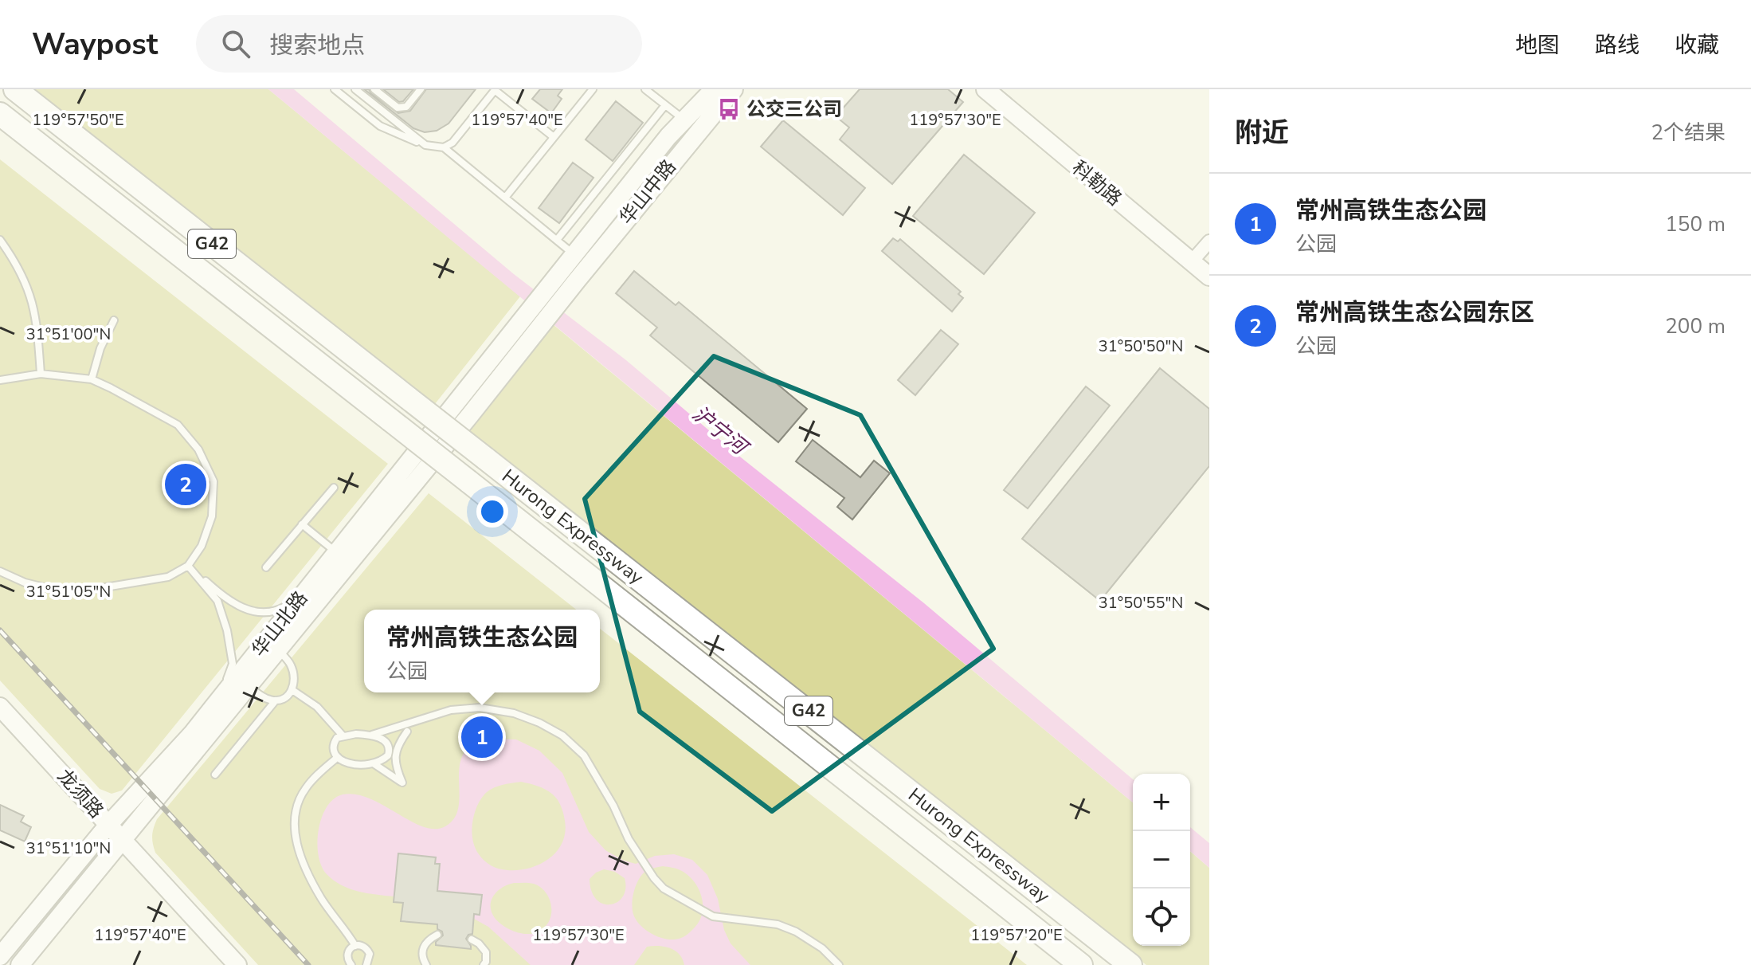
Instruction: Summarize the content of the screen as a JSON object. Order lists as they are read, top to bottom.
{
  "streets": {
    "highway": ["G42", "Hurong Expressway"],
    "main road": [
      "科勒路",
      "华山中路",
      "华山北路",
      "龙须路"
    ]
  },
  "crossings": [
    ["华山中路", "华山北路"],
    ["华山北路", "龙须路"]
  ],
  "water": ["沪宁河"],
  "places": {
    "bus stop": ["公交三公司"]
  },
  "page": {
    "header": "Waypost",
    "search": "搜索地点",
    "nav": ["地图", "路线", "收藏"],
    "heading": ["附近", "2个结果"],
    "list": [
      {
        "mark": "1",
        "name": "常州高铁生态公园",
        "note": "公园",
        "value": "150 m"
      },
      {
        "mark": "2",
        "name": "常州高铁生态公园东区",
        "note": "公园",
        "value": "200 m"
      }
    ],
    "pins": ["2", "1"],
    "popup": ["常州高铁生态公园", "公园"],
    "map_buttons": ["+", "−"]
  },
  "coordinates": [
    "119°57'50\"E",
    "119°57'40\"E",
    "119°57'30\"E",
    "31°51'00\"N",
    "31°50'50\"N",
    "31°51'05\"N",
    "31°50'55\"N",
    "31°51'10\"N",
    "119°57'20\"E"
  ]
}
